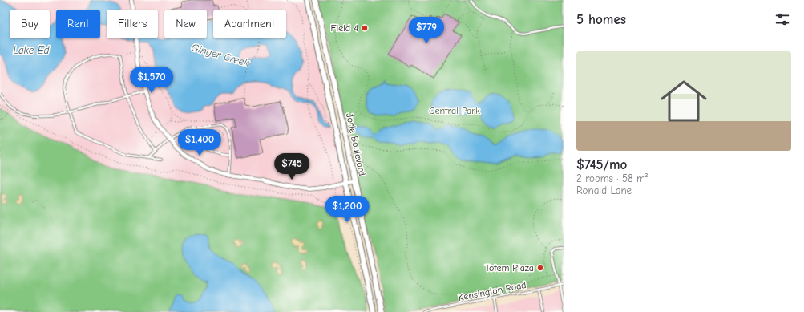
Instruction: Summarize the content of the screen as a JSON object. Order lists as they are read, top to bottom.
{
  "streets": {
    "main road": ["Jorie Boulevard"],
    "lane": ["Kensington Road"]
  },
  "water": ["Lake Ed", "Ginger Creek"],
  "parks": ["Central Park"],
  "places": ["Field 4", "Totem Plaza"],
  "page": {
    "heading": "5 homes",
    "chip": [
      "Buy",
      "Rent",
      "Filters",
      "New",
      "Apartment"
    ],
    "price": [
      "$779",
      "$1,570",
      "$1,400",
      "$745",
      "$1,200"
    ],
    "list": [
      {
        "name": "$745/mo",
        "note": "2 rooms · 58 m² · Ronald Lane"
      }
    ]
  }
}
